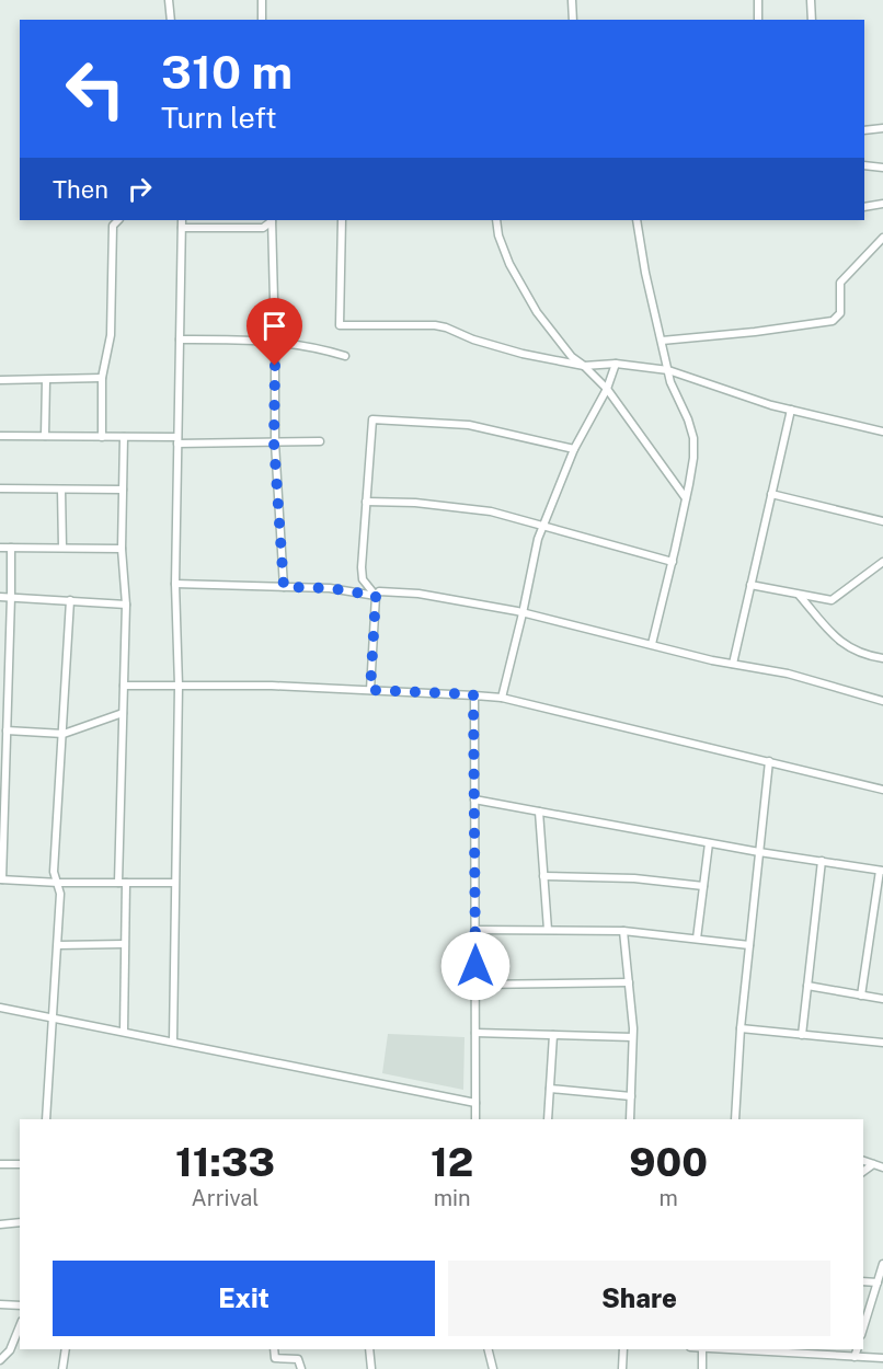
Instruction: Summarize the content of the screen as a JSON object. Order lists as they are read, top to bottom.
{
  "page": {
    "turn": ["310 m", "Turn left"],
    "then": "Then",
    "eta": [
      "11:33",
      "Arrival",
      "12",
      "min",
      "900",
      "m"
    ],
    "buttons": ["Exit", "Share"]
  }
}
